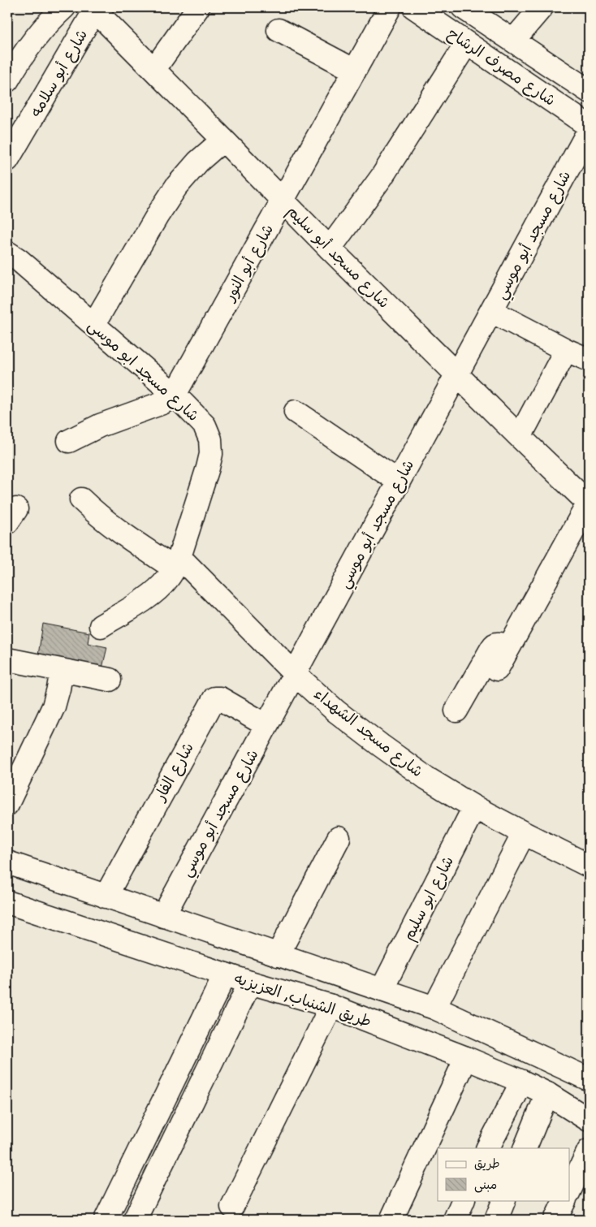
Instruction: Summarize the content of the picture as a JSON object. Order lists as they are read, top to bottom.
{
  "streets": {
    "street": [
      "شارع مصرف الرشاح",
      "شارع أبو سلامه",
      "شارع مسجد أبو موسي",
      "شارع مسجد أبو سليم",
      "شارع أبو النور",
      "شارع مسجد ابو موسى",
      "شارع مسجد الشهداء",
      "شارع الفار",
      "شارع ابو سليم",
      "طريق الشنباب, العزيزيه"
    ]
  },
  "crossings": [
    ["شارع أبو سلامه", "شارع مسجد أبو سليم"],
    ["شارع مسجد أبو موسي", "شارع مسجد أبو سليم"],
    ["شارع مسجد أبو موسي", "شارع مسجد الشهداء"],
    ["شارع مسجد أبو موسي", "شارع الفار"],
    ["شارع مسجد أبو سليم", "شارع أبو النور"],
    ["شارع أبو النور", "شارع مسجد ابو موسى"],
    ["شارع مسجد ابو موسى", "شارع مسجد الشهداء"],
    ["شارع مسجد الشهداء", "شارع ابو سليم"]
  ],
  "legend": ["طريق", "مبنى"]
}
